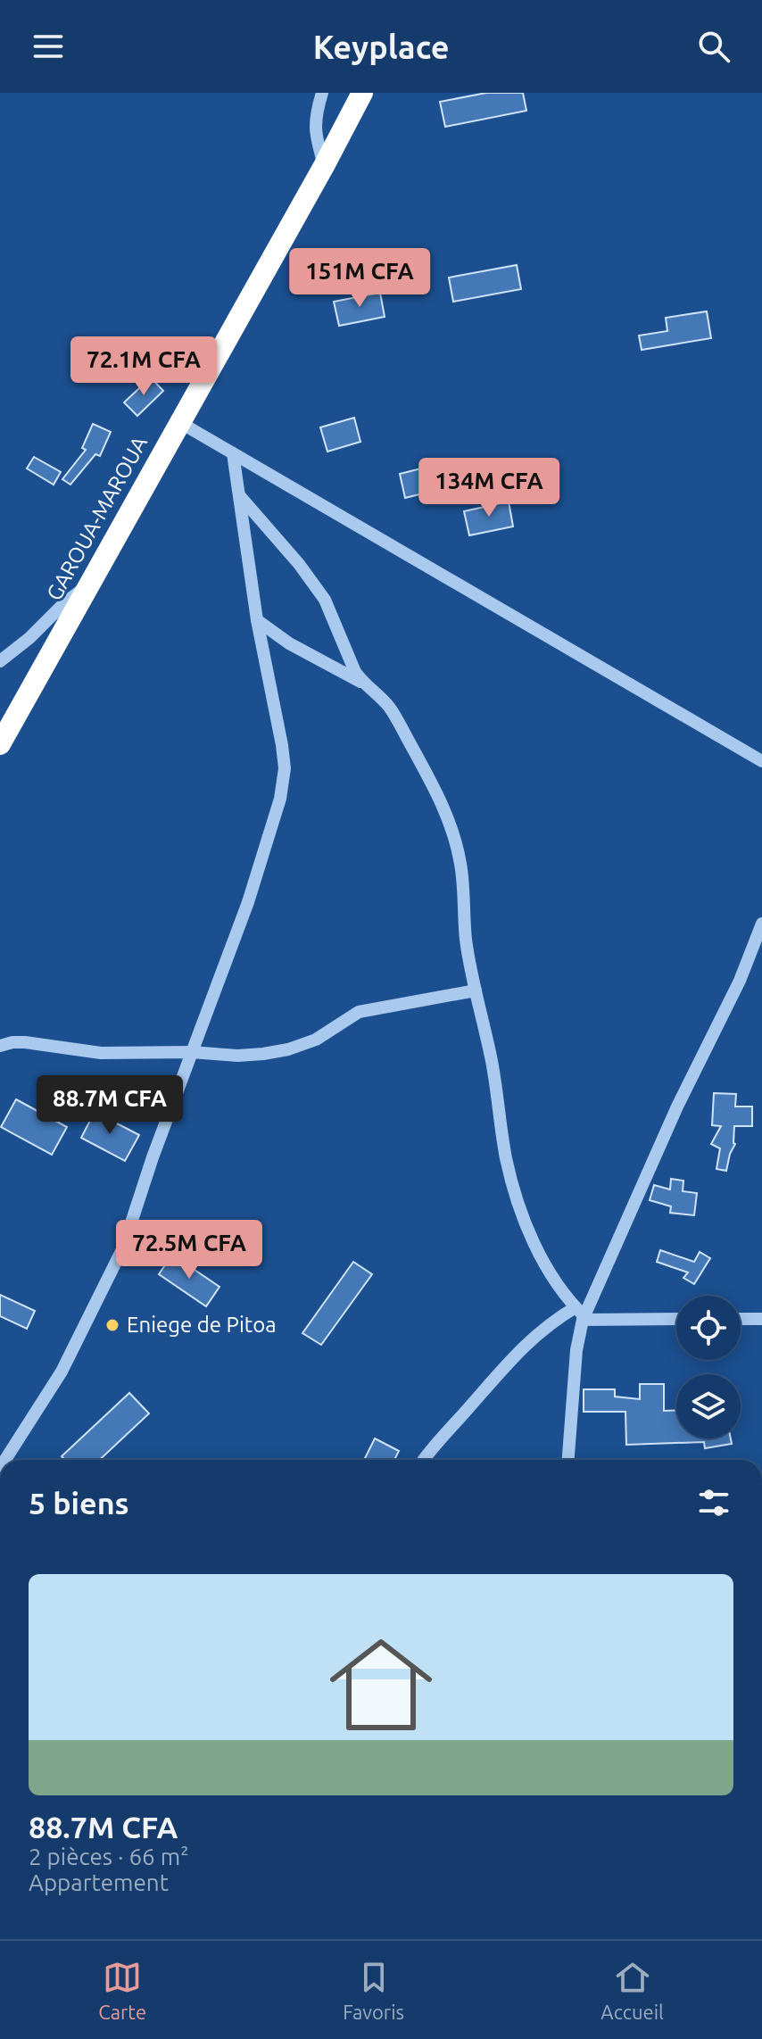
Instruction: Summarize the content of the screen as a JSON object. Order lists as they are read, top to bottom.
{
  "streets": {
    "highway": ["GAROUA-MAROUA"]
  },
  "places": ["Eniege de Pitoa"],
  "page": {
    "header": "Keyplace",
    "price": [
      "151M CFA",
      "72.1M CFA",
      "134M CFA",
      "88.7M CFA",
      "72.5M CFA"
    ],
    "heading": "5 biens",
    "list": [
      {
        "name": "88.7M CFA",
        "note": "2 pièces · 66 m² · Appartement"
      }
    ],
    "tabs": ["Carte", "Favoris", "Accueil"]
  }
}
